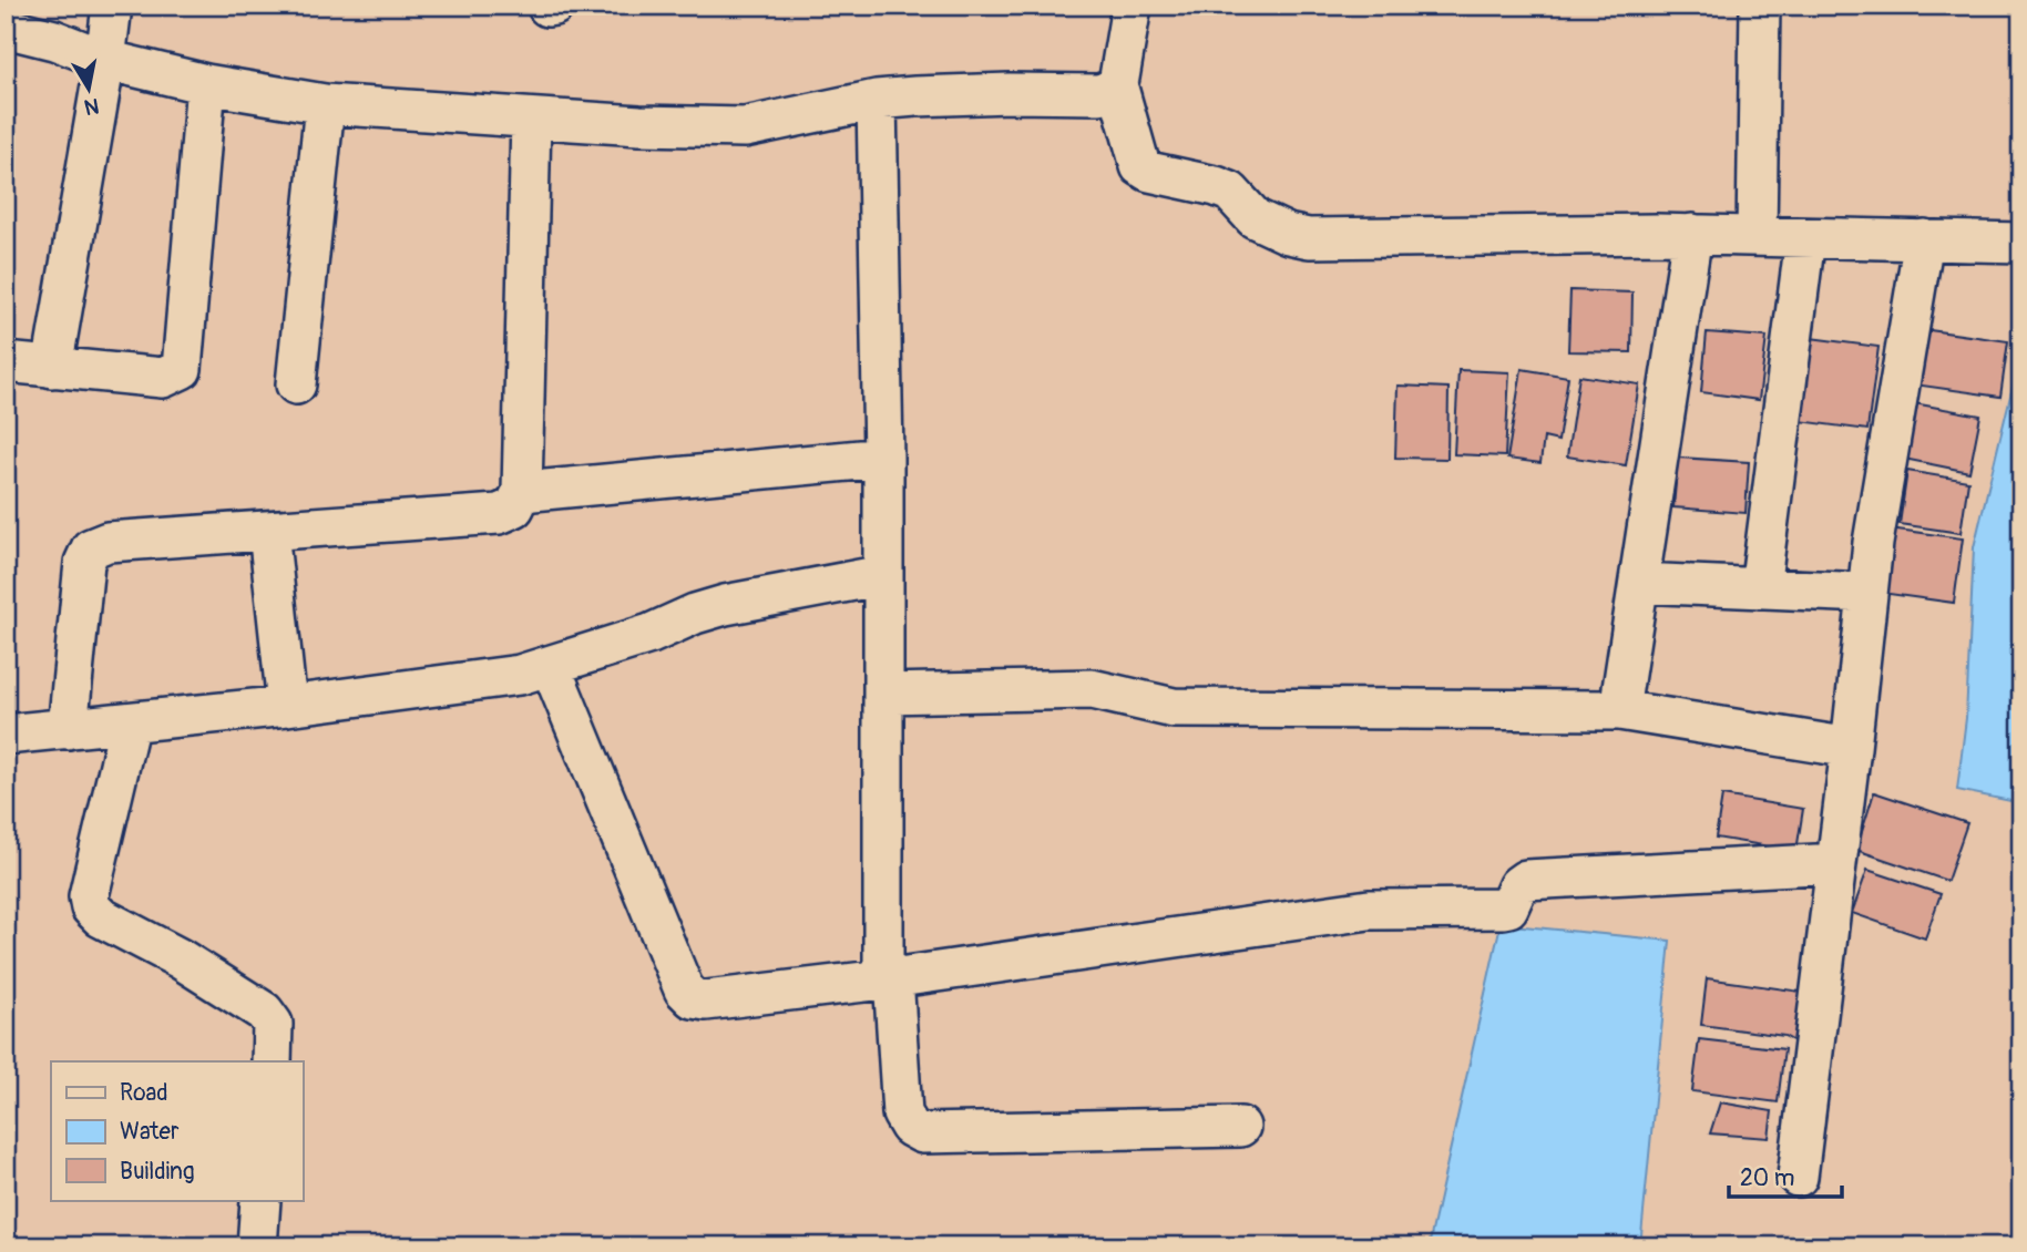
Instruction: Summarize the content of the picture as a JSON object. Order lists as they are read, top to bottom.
{
  "legend": ["Road", "Water", "Building"],
  "scale_bar": "20 m",
  "north": "bottom"
}
